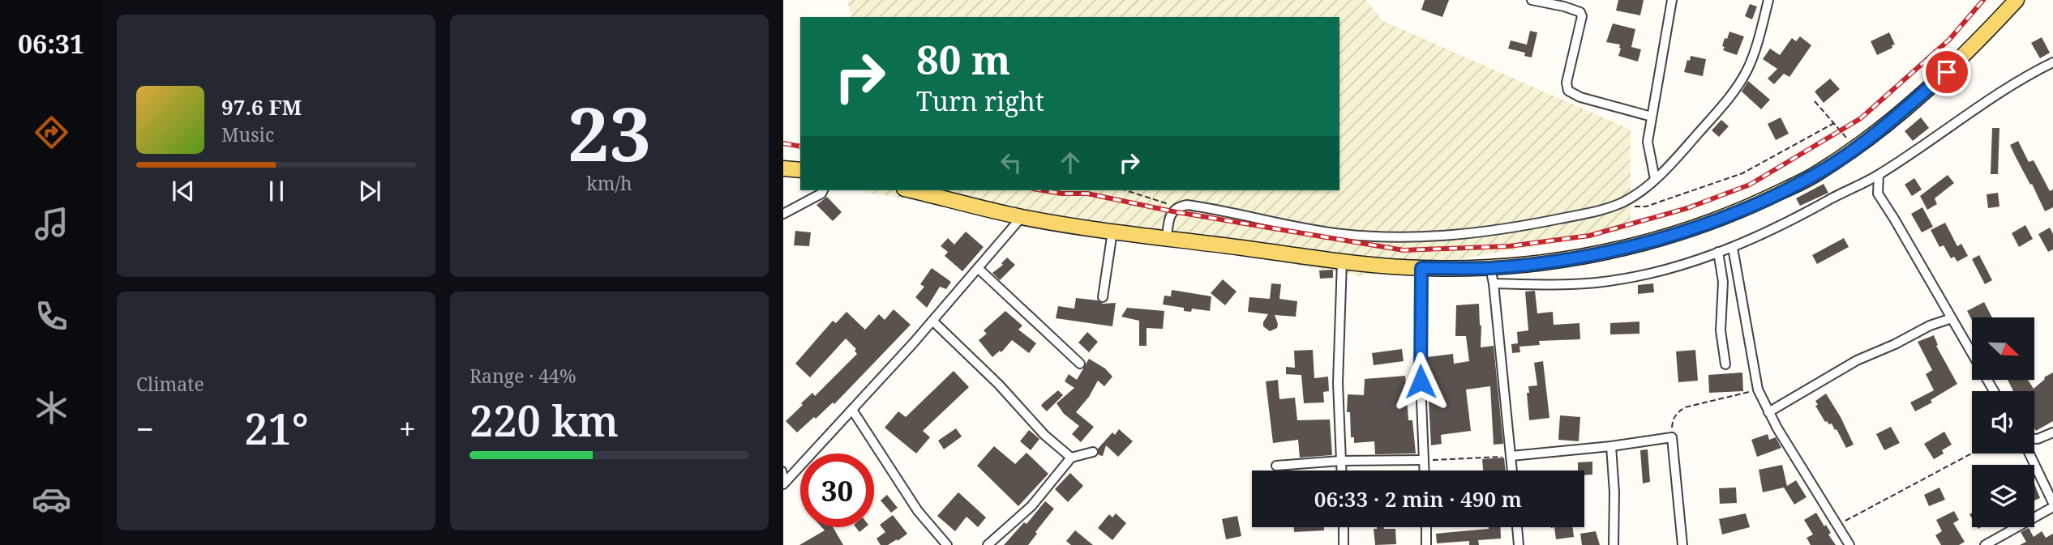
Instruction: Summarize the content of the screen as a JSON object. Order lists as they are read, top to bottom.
{
  "north": "bottom right",
  "page": {
    "tabs": "06:31",
    "tile": [
      ["23", "km/h"],
      "Climate",
      ["Range · 44%", "220 km"]
    ],
    "turn": ["80 m", "Turn right"],
    "song": ["97.6 FM", "Music"],
    "heat": ["−", "21°", "+"],
    "limit": "30",
    "trip": "06:33 · 2 min · 490 m"
  }
}
